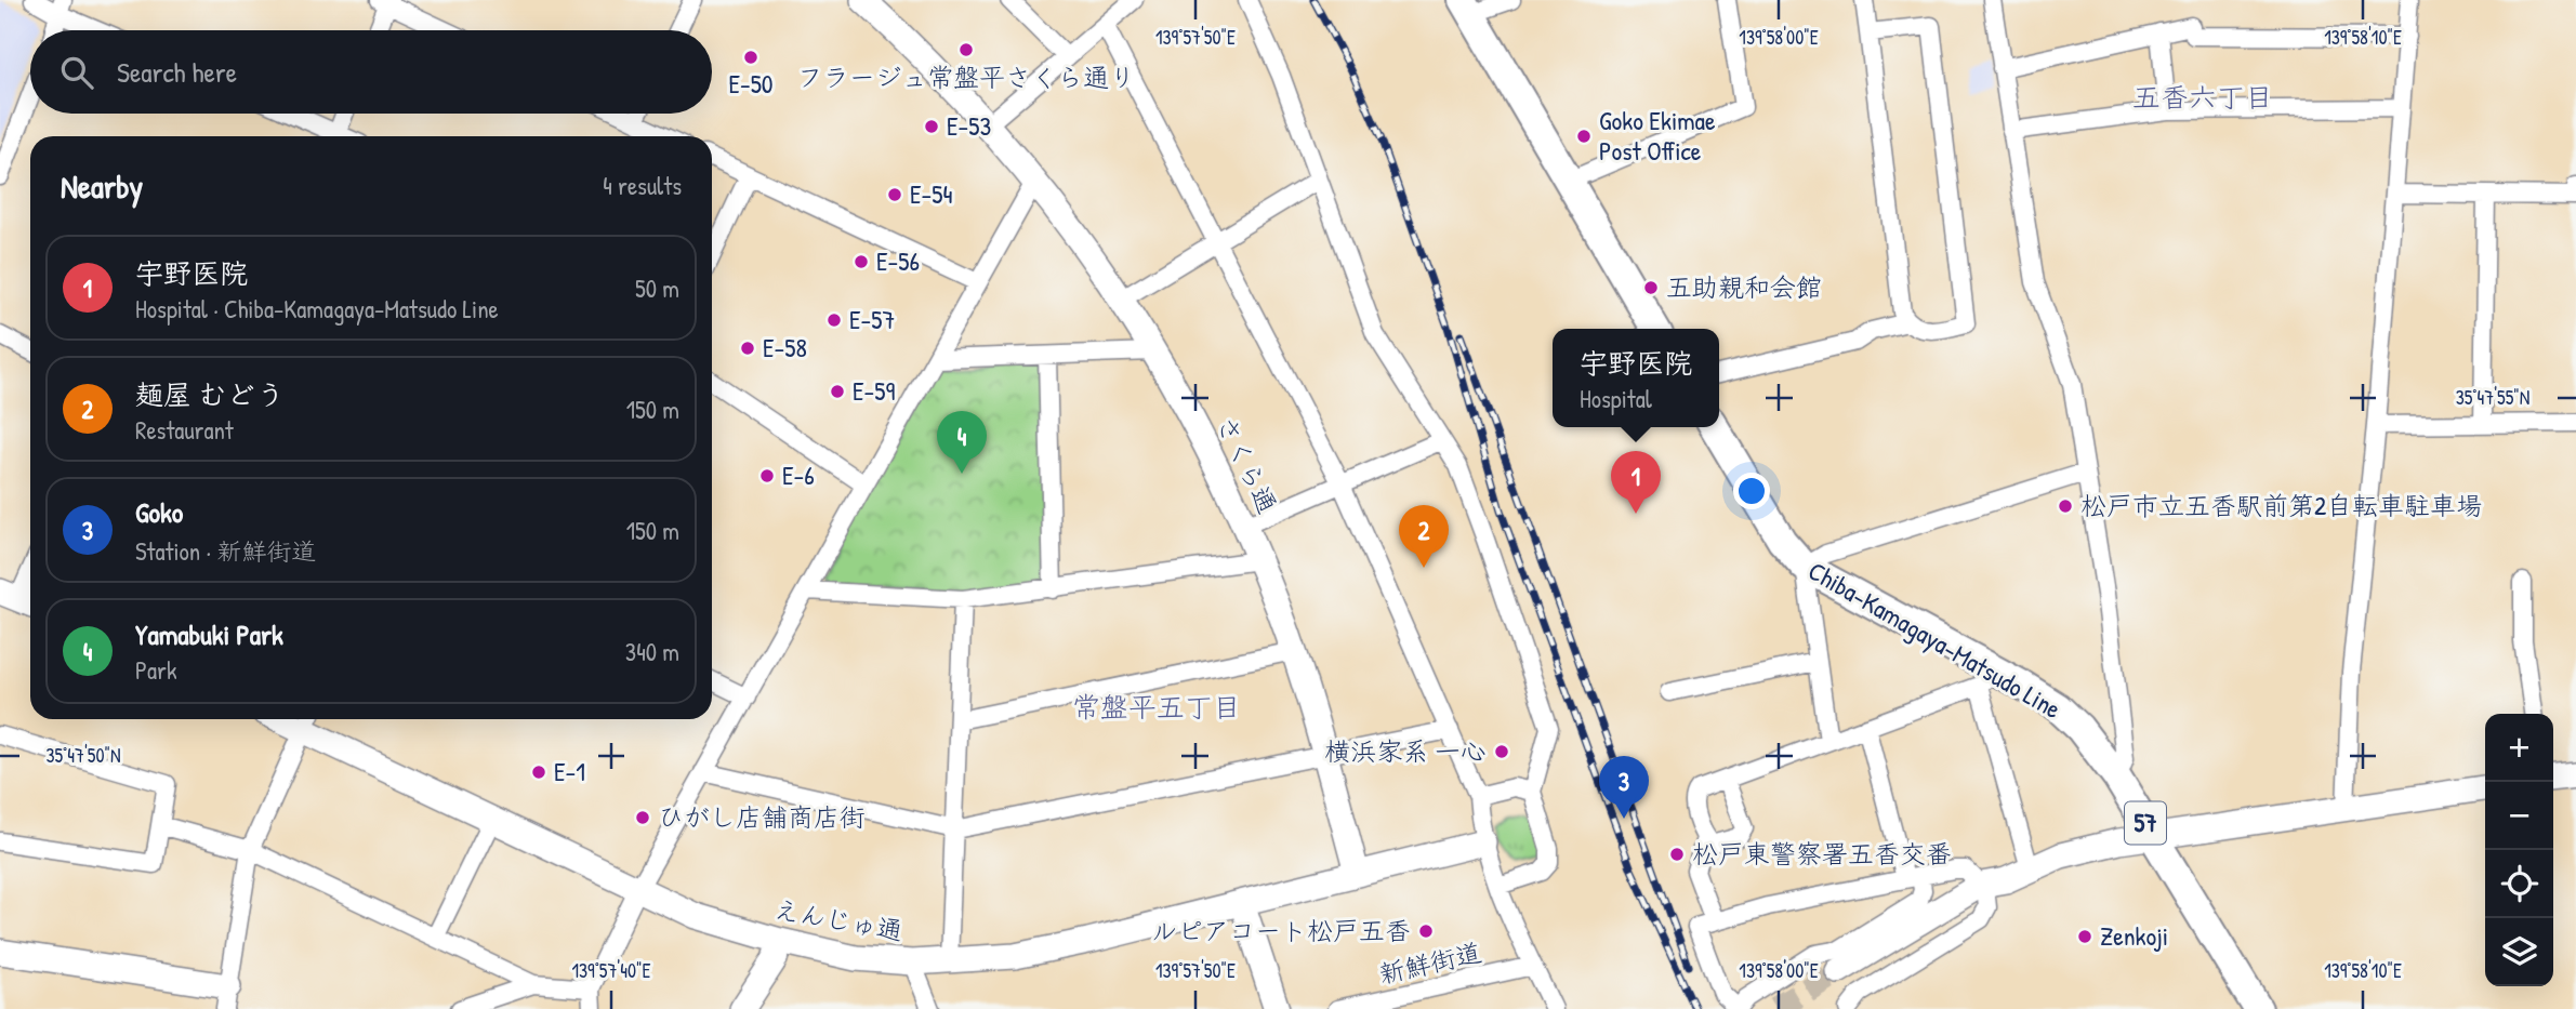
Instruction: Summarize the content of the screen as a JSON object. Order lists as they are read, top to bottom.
{
  "streets": {
    "main road": ["Chiba-Kamagaya-Matsudo Line", "57"],
    "street": ["さくら通", "えんじゅ通", "新鮮街道"]
  },
  "crossings": [
    ["さくら通", "えんじゅ通"]
  ],
  "districts": ["五香六丁目", "常盤平五丁目"],
  "places": [
    "フラージュ常盤平さくら通り",
    "E-50",
    "E-53",
    "Goko Ekimae Post Office",
    "E-54",
    "E-56",
    "五助親和会館",
    "E-57",
    "E-58",
    "E-59",
    "E-6",
    "松戸市立五香駅前第2自転車駐車場",
    "横浜家系 一心",
    "E-1",
    "ひがし店舗商店街",
    "松戸東警察署五香交番",
    "ルピアコート松戸五香",
    "Zenkoji"
  ],
  "page": {
    "search": "Search here",
    "heading": ["Nearby", "4 results"],
    "list": [
      {
        "mark": "1",
        "name": "宇野医院",
        "note": "Hospital · Chiba-Kamagaya-Matsudo Line",
        "value": "50 m"
      },
      {
        "mark": "2",
        "name": "麺屋 むどう",
        "note": "Restaurant",
        "value": "150 m"
      },
      {
        "mark": "3",
        "name": "Goko",
        "note": "Station · 新鮮街道",
        "value": "150 m"
      },
      {
        "mark": "4",
        "name": "Yamabuki Park",
        "note": "Park",
        "value": "340 m"
      }
    ],
    "popup": ["宇野医院", "Hospital"],
    "pins": [
      "4",
      "1",
      "2",
      "3"
    ],
    "map_buttons": ["+", "−"]
  },
  "coordinates": [
    "139°57'50\"E",
    "139°58'00\"E",
    "139°58'10\"E",
    "35°47'55\"N",
    "35°47'50\"N",
    "139°57'40\"E"
  ]
}
